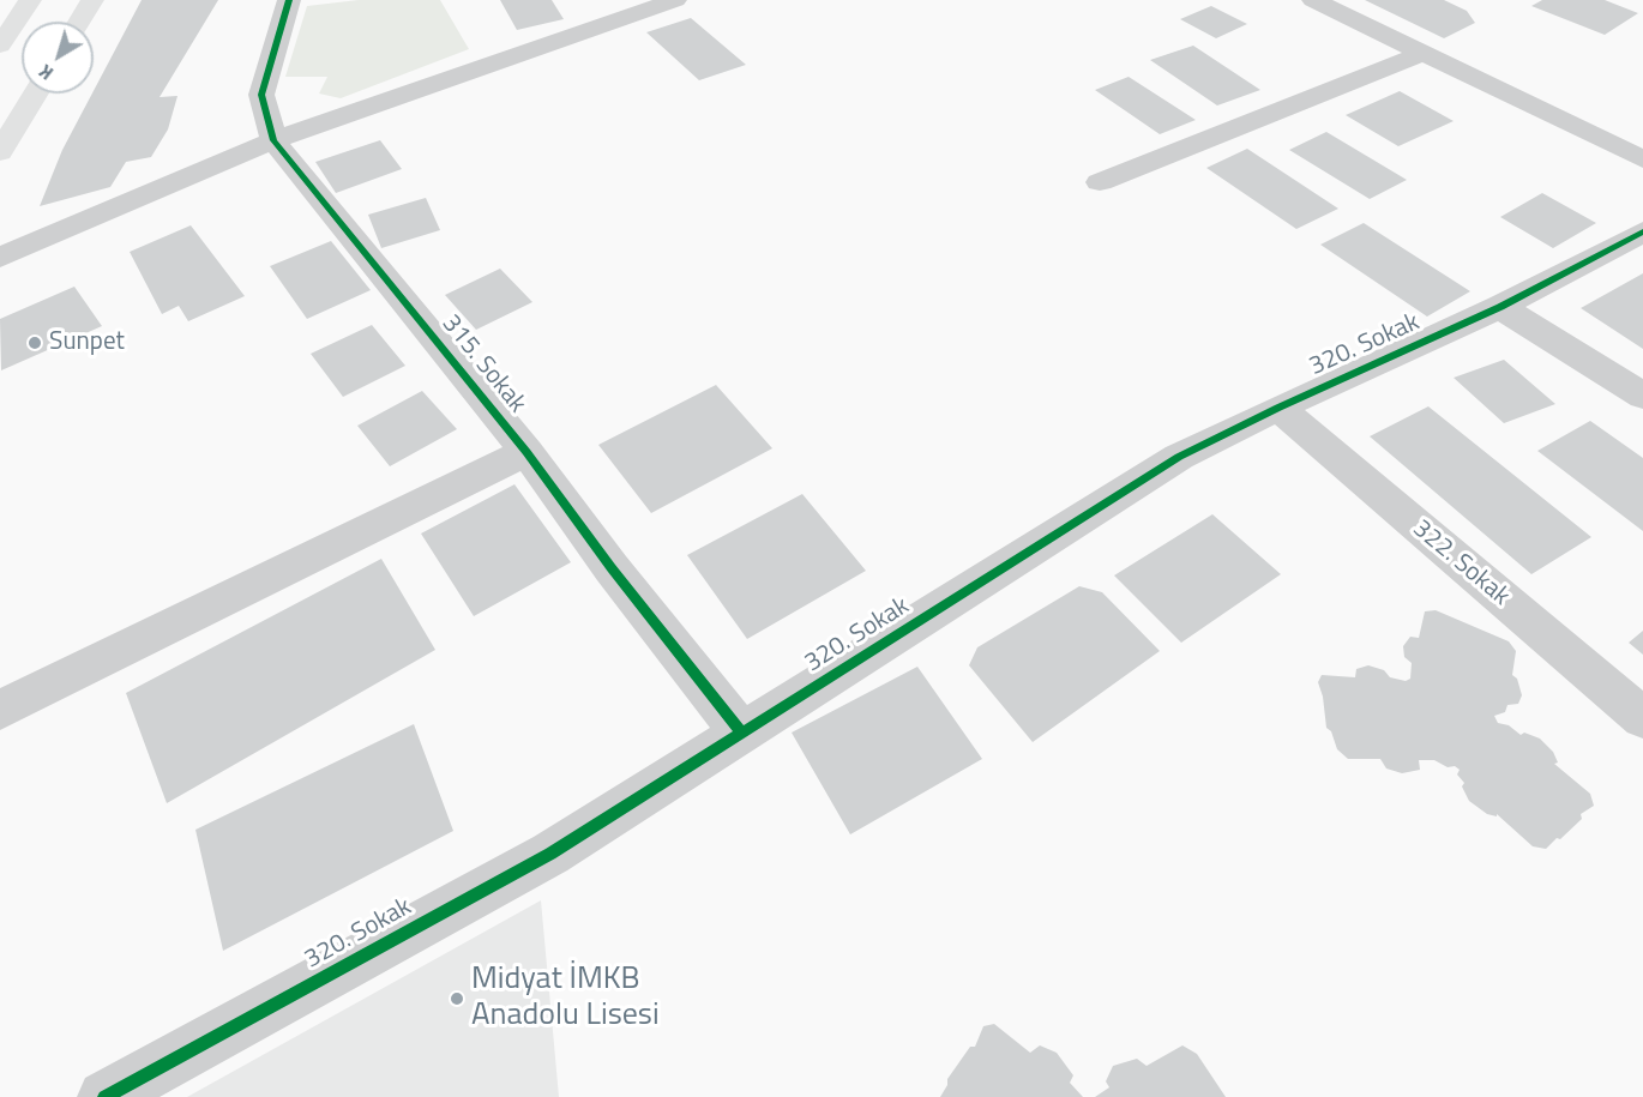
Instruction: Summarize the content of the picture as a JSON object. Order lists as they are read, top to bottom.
{
  "streets": {
    "street": ["320. Sokak", "315. Sokak", "322. Sokak"]
  },
  "crossings": [
    ["320. Sokak", "315. Sokak"],
    ["320. Sokak", "322. Sokak"]
  ],
  "places": ["Sunpet", "Midyat İMKB Anadolu Lisesi"],
  "north": "bottom left"
}
